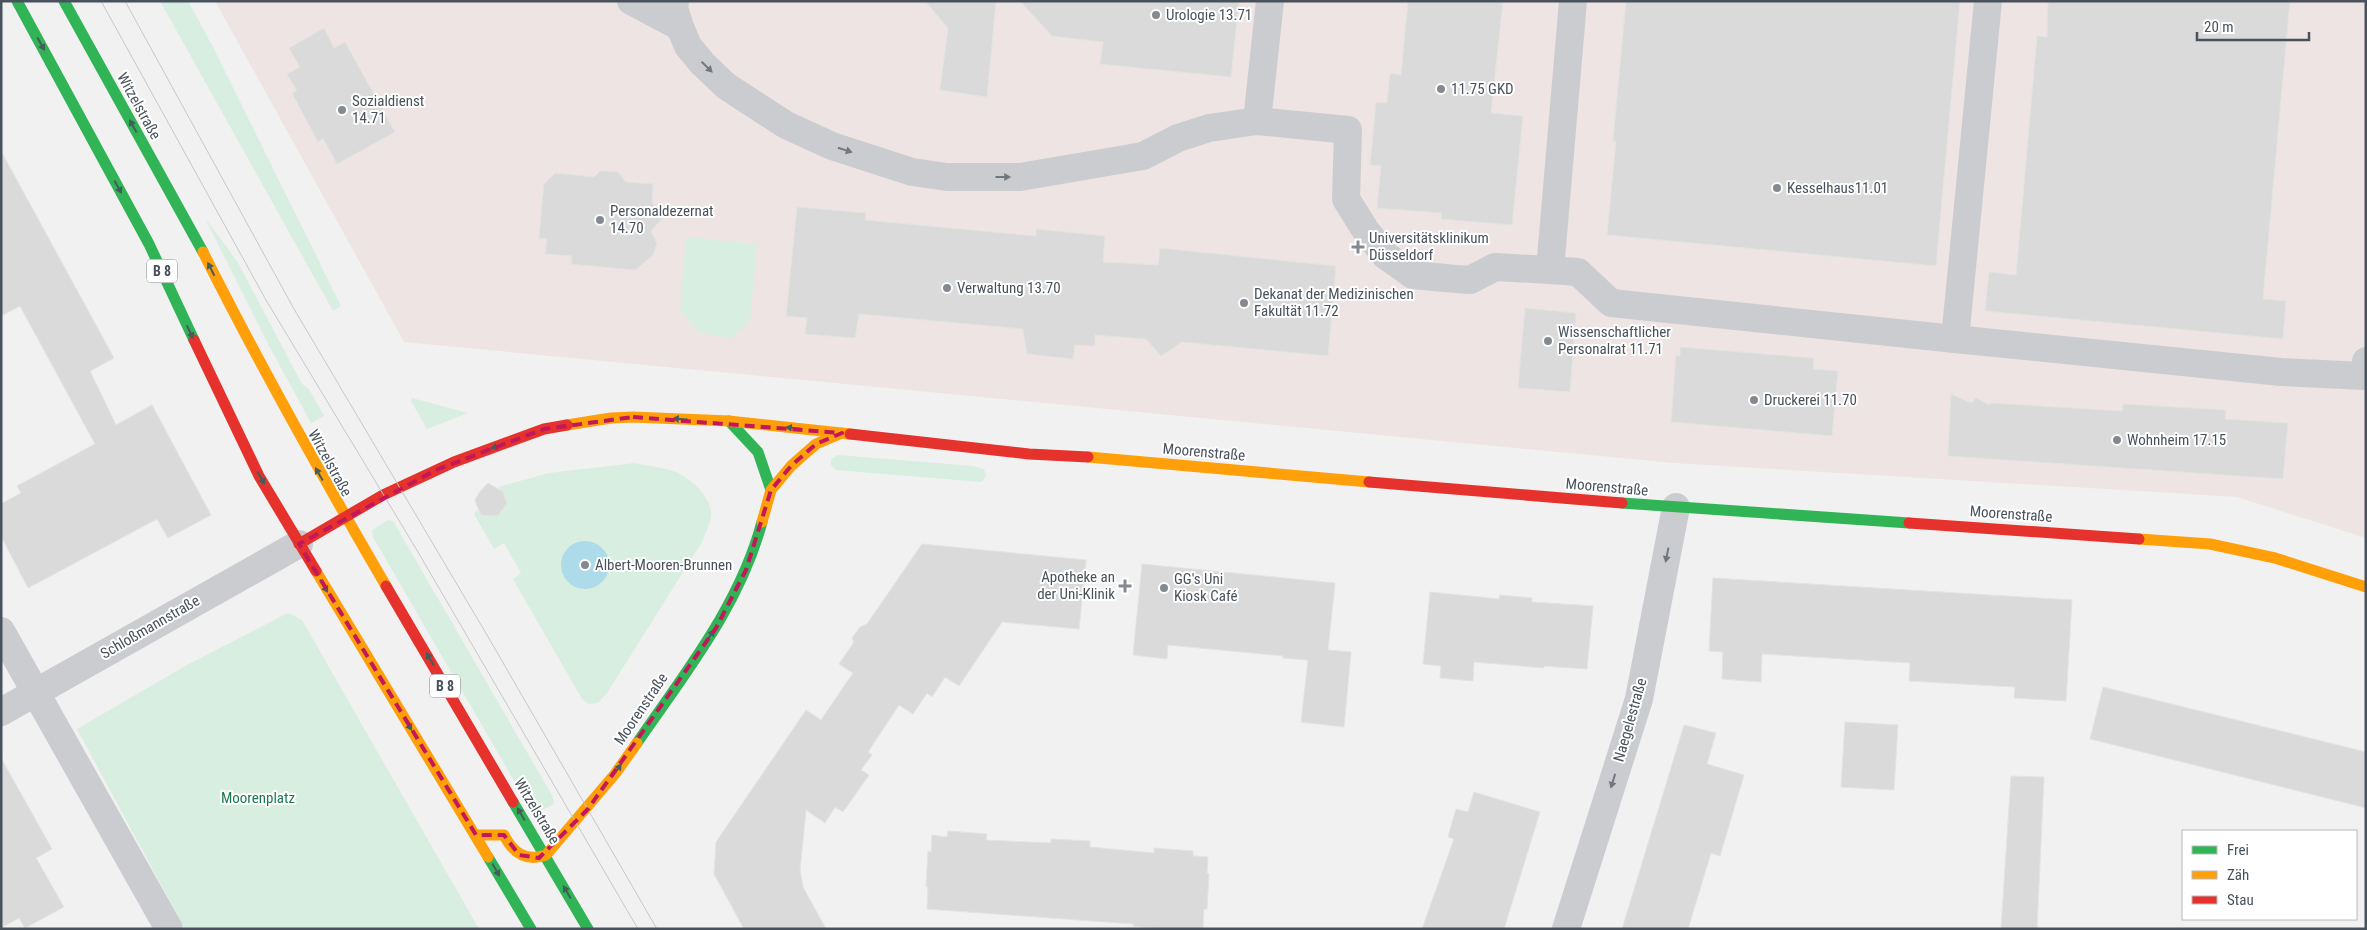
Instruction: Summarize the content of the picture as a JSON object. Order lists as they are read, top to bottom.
{
  "streets": {
    "street": [
      "Witzelstraße",
      "B 8",
      "Moorenstraße",
      "Schloßmannstraße",
      "Naegelestraße"
    ]
  },
  "crossings": [
    ["Witzelstraße", "Moorenstraße"],
    ["B 8", "Moorenstraße"],
    ["B 8", "Schloßmannstraße"],
    ["Moorenstraße", "Schloßmannstraße"],
    ["Moorenstraße", "Naegelestraße"]
  ],
  "one_way": ["Naegelestraße"],
  "parks": ["Moorenplatz"],
  "places": {
    "other": [
      "Urologie 13.71",
      "11.75 GKD",
      "Sozialdienst 14.71",
      "Kesselhaus11.01",
      "Personaldezernat 14.70",
      "Verwaltung 13.70",
      "Dekanat der Medizinischen Fakultät 11.72",
      "Wissenschaftlicher Personalrat 11.71",
      "Druckerei 11.70",
      "Wohnheim 17.15",
      "Albert-Mooren-Brunnen",
      "GG's Uni Kiosk Café"
    ],
    "health": ["Universitätsklinikum Düsseldorf", "Apotheke an der Uni-Klinik"]
  },
  "legend": ["Frei", "Zäh", "Stau"],
  "scale_bar": "20 m"
}
